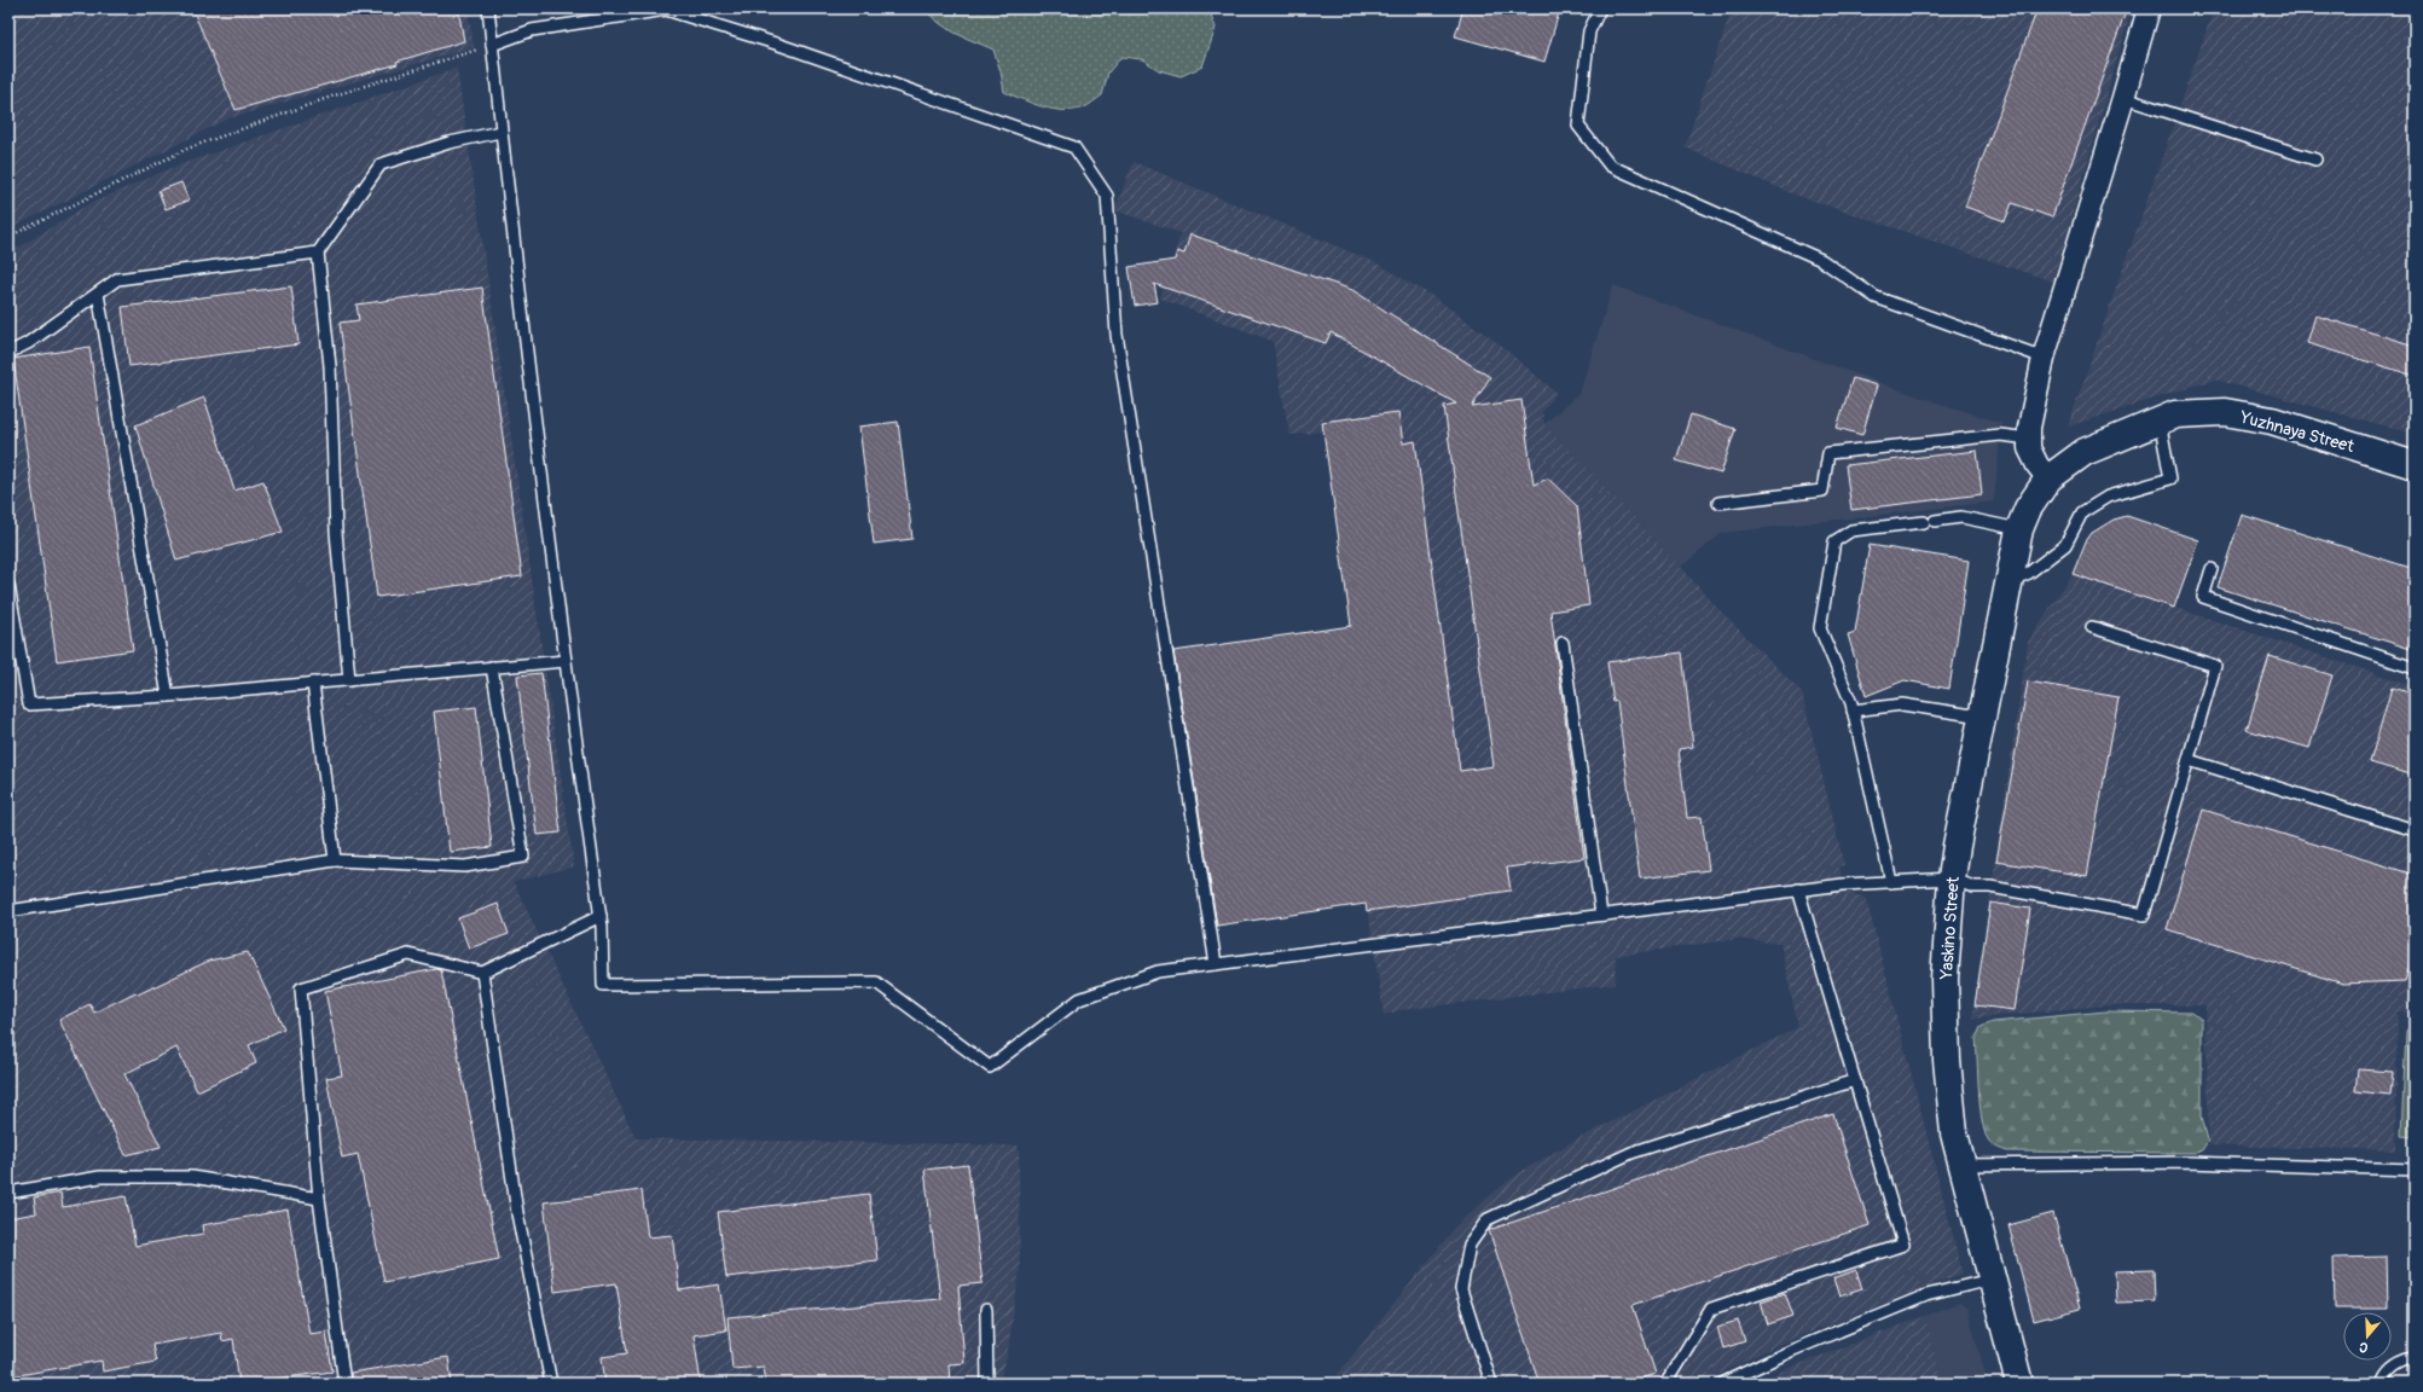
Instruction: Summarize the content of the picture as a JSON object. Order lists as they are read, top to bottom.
{
  "streets": {
    "street": ["Yuzhnaya Street", "Yaskino Street"]
  },
  "crossings": [
    ["Yuzhnaya Street", "Yaskino Street"]
  ],
  "north": "bottom"
}
